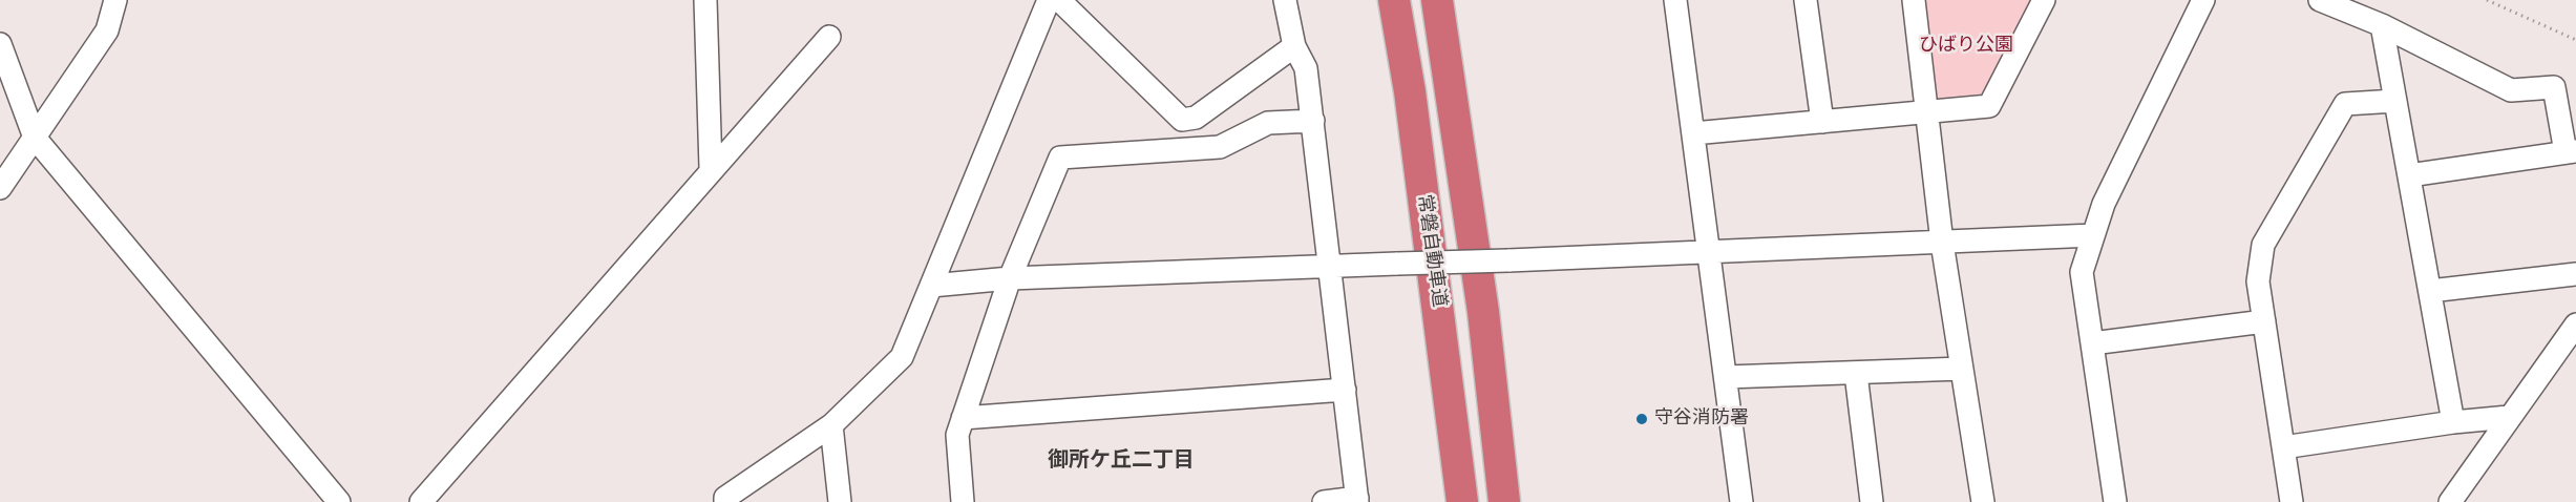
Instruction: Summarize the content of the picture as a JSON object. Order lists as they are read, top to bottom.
{
  "streets": {
    "highway": ["常磐自動車道"]
  },
  "districts": ["御所ケ丘二丁目"],
  "parks": ["ひばり公園"],
  "places": ["守谷消防署"]
}
